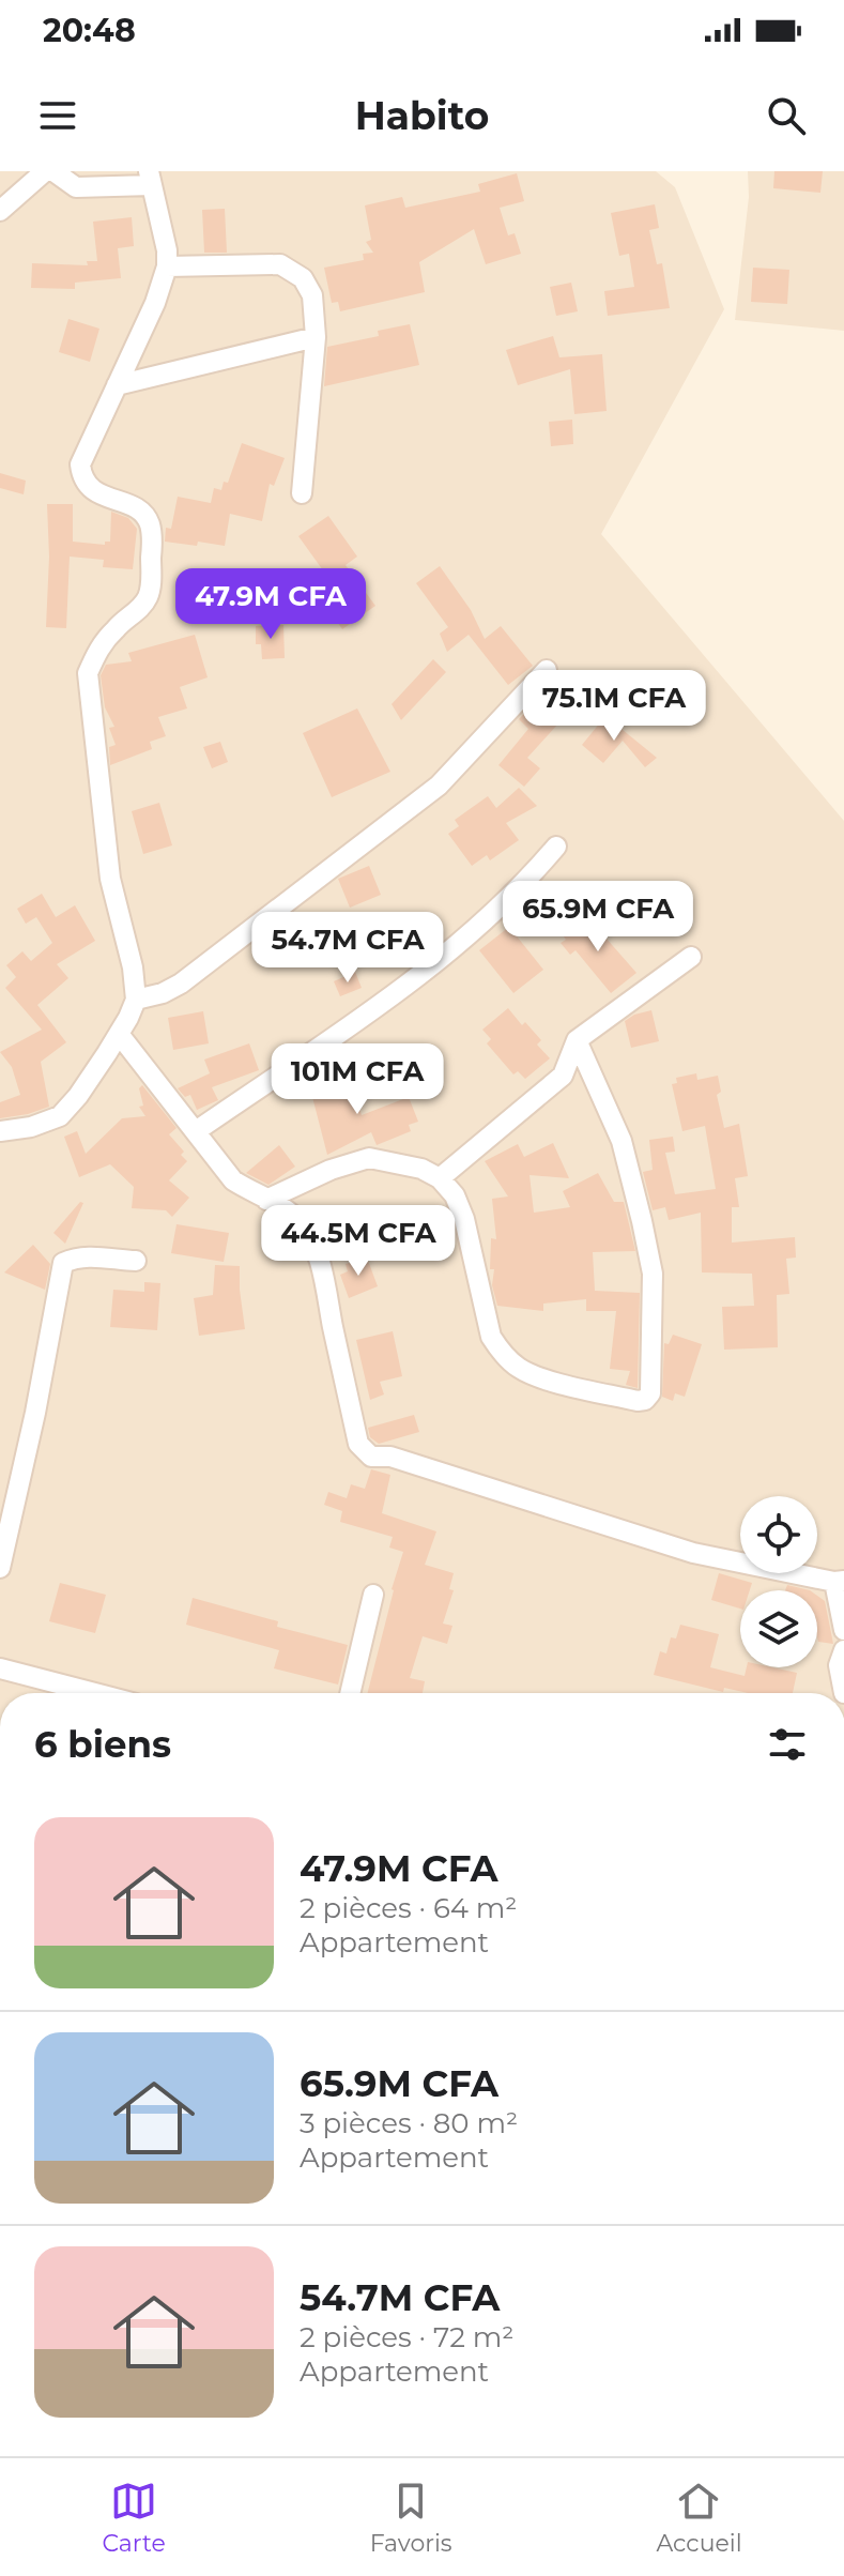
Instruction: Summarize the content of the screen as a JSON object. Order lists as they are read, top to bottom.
{
  "page": {
    "status": "20:48",
    "header": "Habito",
    "price": [
      "47.9M CFA",
      "75.1M CFA",
      "65.9M CFA",
      "54.7M CFA",
      "101M CFA",
      "44.5M CFA"
    ],
    "heading": "6 biens",
    "list": [
      {
        "name": "47.9M CFA",
        "note": "2 pièces · 64 m² · Appartement"
      },
      {
        "name": "65.9M CFA",
        "note": "3 pièces · 80 m² · Appartement"
      },
      {
        "name": "54.7M CFA",
        "note": "2 pièces · 72 m² · Appartement"
      }
    ],
    "tabs": ["Carte", "Favoris", "Accueil"]
  }
}
